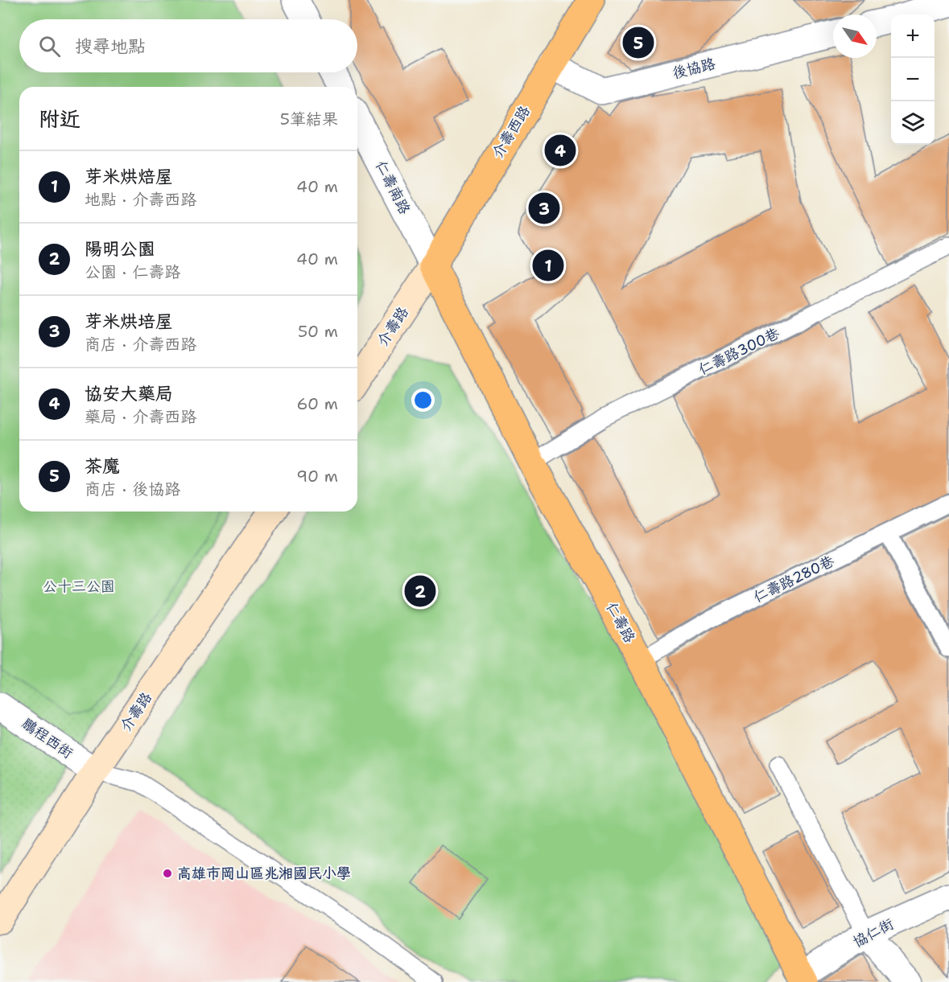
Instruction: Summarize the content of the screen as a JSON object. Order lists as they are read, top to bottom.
{
  "streets": {
    "main road": ["介壽西路", "介壽路", "仁壽路"],
    "street": [
      "後協路",
      "仁壽南路",
      "鵬程西街",
      "協仁街"
    ],
    "lane": ["仁壽路300巷", "仁壽路280巷"]
  },
  "crossings": [
    ["後協路", "介壽西路"],
    ["介壽西路", "仁壽南路"],
    ["介壽西路", "介壽路"],
    ["介壽西路", "仁壽路"],
    ["仁壽南路", "介壽路"],
    ["仁壽南路", "仁壽路"],
    ["介壽路", "仁壽路"],
    ["介壽路", "鵬程西街"],
    ["仁壽路300巷", "仁壽路"],
    ["仁壽路280巷", "仁壽路"],
    ["仁壽路", "協仁街"]
  ],
  "parks": ["公十三公園"],
  "places": ["高雄市岡山區兆湘國民小學"],
  "north": "bottom right",
  "page": {
    "map_buttons": ["+", "−"],
    "search": "搜尋地點",
    "pins": [
      "5",
      "4",
      "3",
      "1",
      "2"
    ],
    "heading": ["附近", "5筆結果"],
    "list": [
      {
        "mark": "1",
        "name": "芽米烘焙屋",
        "note": "地點 · 介壽西路",
        "value": "40 m"
      },
      {
        "mark": "2",
        "name": "陽明公園",
        "note": "公園 · 仁壽路",
        "value": "40 m"
      },
      {
        "mark": "3",
        "name": "芽米烘培屋",
        "note": "商店 · 介壽西路",
        "value": "50 m"
      },
      {
        "mark": "4",
        "name": "協安大藥局",
        "note": "藥局 · 介壽西路",
        "value": "60 m"
      },
      {
        "mark": "5",
        "name": "茶魔",
        "note": "商店 · 後協路",
        "value": "90 m"
      }
    ]
  }
}
